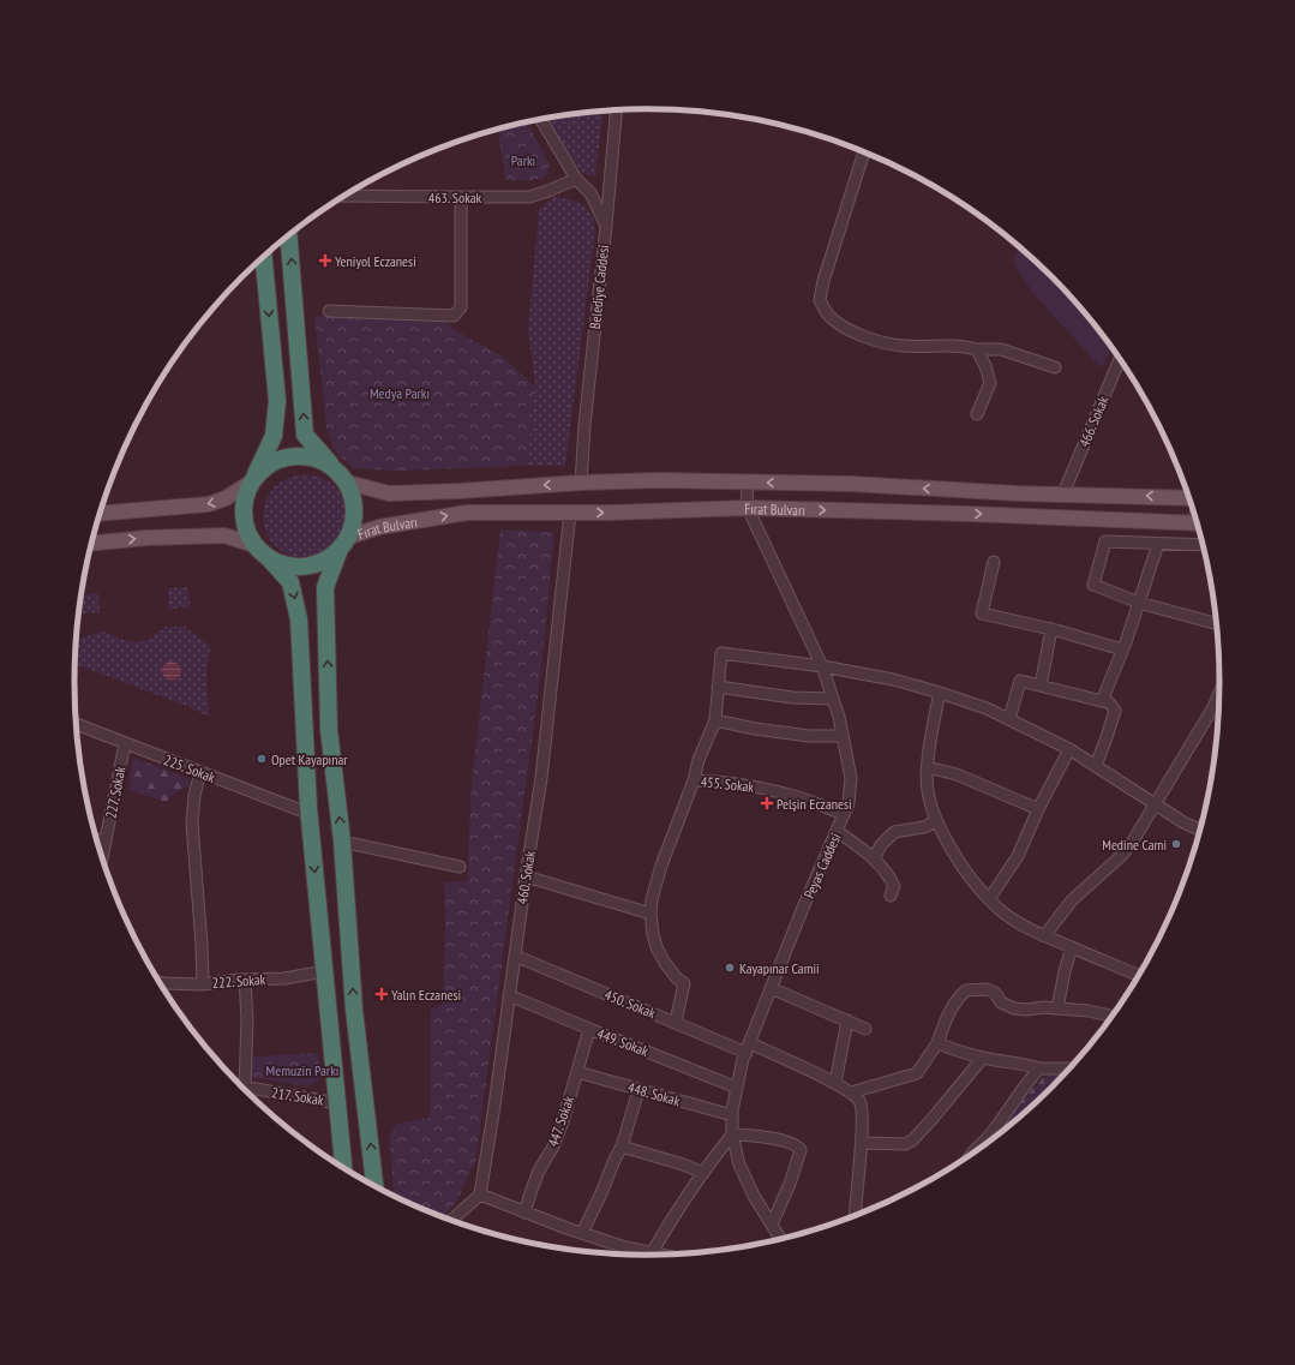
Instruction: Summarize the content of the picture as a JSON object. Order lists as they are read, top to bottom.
{
  "streets": {
    "main road": ["Fırat Bulvarı"],
    "street": [
      "463. Sokak",
      "Belediye Caddesi",
      "466. Sokak",
      "225. Sokak",
      "455. Sokak",
      "227. Sokak",
      "Peyas Caddesi",
      "460. Sokak",
      "222. Sokak",
      "450. Sokak",
      "449. Sokak",
      "448. Sokak",
      "217. Sokak",
      "447. Sokak"
    ]
  },
  "crossings": [
    ["463. Sokak", "Belediye Caddesi"],
    ["Belediye Caddesi", "Fırat Bulvarı"],
    ["466. Sokak", "Fırat Bulvarı"],
    ["Fırat Bulvarı", "Peyas Caddesi"],
    ["Fırat Bulvarı", "460. Sokak"],
    ["225. Sokak", "227. Sokak"],
    ["455. Sokak", "Peyas Caddesi"],
    ["Peyas Caddesi", "450. Sokak"],
    ["Peyas Caddesi", "449. Sokak"],
    ["Peyas Caddesi", "448. Sokak"],
    ["460. Sokak", "450. Sokak"],
    ["460. Sokak", "449. Sokak"],
    ["449. Sokak", "447. Sokak"],
    ["448. Sokak", "447. Sokak"]
  ],
  "parks": ["Parkı", "Medya Parkı", "Memuzin Parkı"],
  "places": {
    "health": ["Yeniyol Eczanesi", "Pelşin Eczanesi", "Yalın Eczanesi"],
    "other": ["Opet Kayapınar", "Medine Cami", "Kayapınar Camii"]
  }
}
